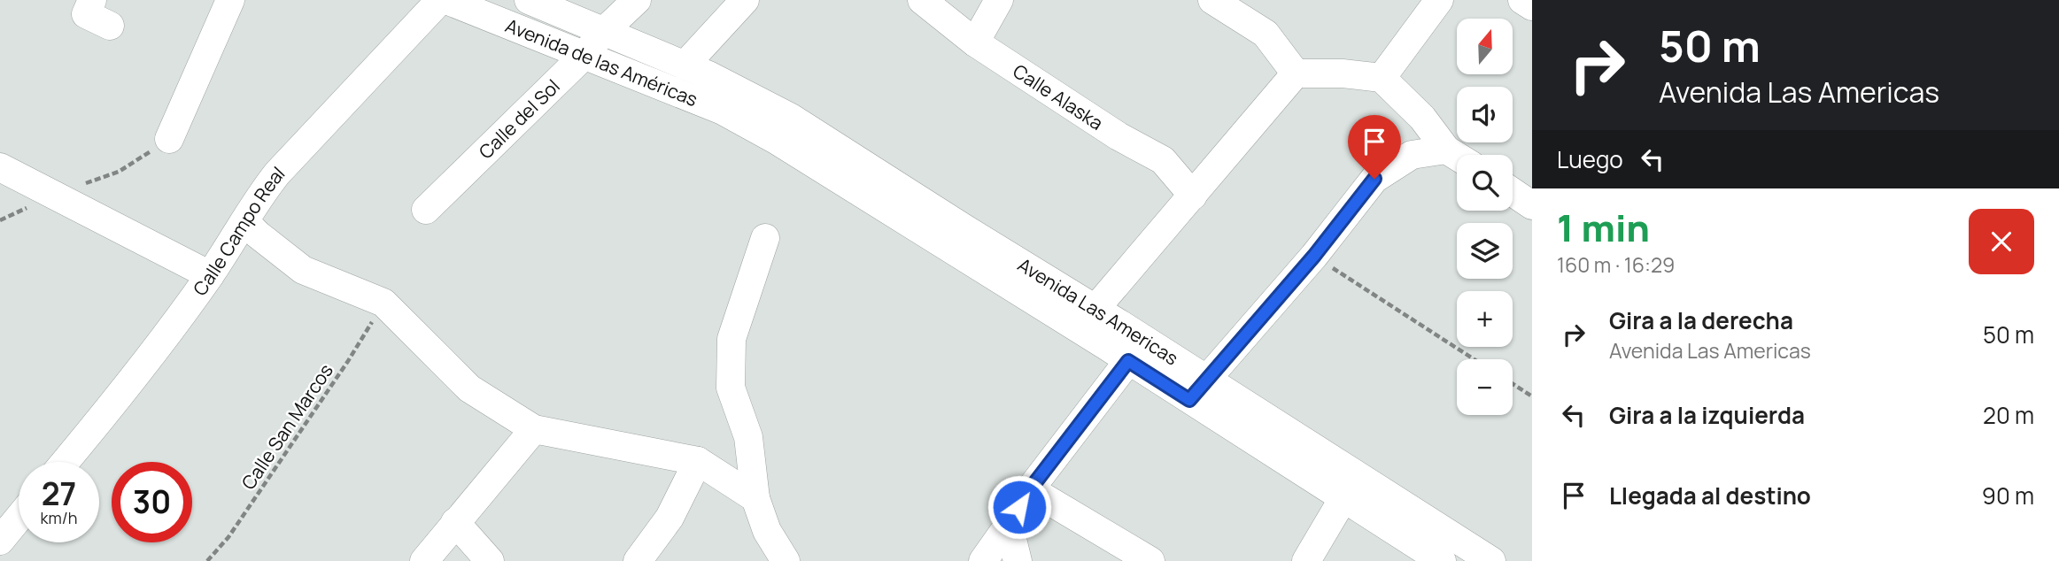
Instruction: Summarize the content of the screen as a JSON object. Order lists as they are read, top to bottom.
{
  "streets": {
    "street": [
      "Avenida de las Américas",
      "Calle Alaska",
      "Calle del Sol",
      "Calle Campo Real",
      "Avenida Las Americas"
    ],
    "path": ["Calle San Marcos"]
  },
  "crossings": [
    ["Avenida de las Américas", "Calle del Sol"],
    ["Avenida de las Américas", "Avenida Las Americas"]
  ],
  "north": "top",
  "page": {
    "turn": ["50 m", "Avenida Las Americas"],
    "map_buttons": ["+", "−"],
    "then": "Luego",
    "heading": ["1 min", "160 m · 16:29"],
    "list": [
      {
        "name": "Gira a la derecha",
        "note": "Avenida Las Americas",
        "value": "50 m"
      },
      {
        "name": "Gira a la izquierda",
        "value": "20 m"
      },
      {
        "name": "Llegada al destino",
        "value": "90 m"
      }
    ],
    "speed": "27 km/h",
    "limit": "30"
  }
}
